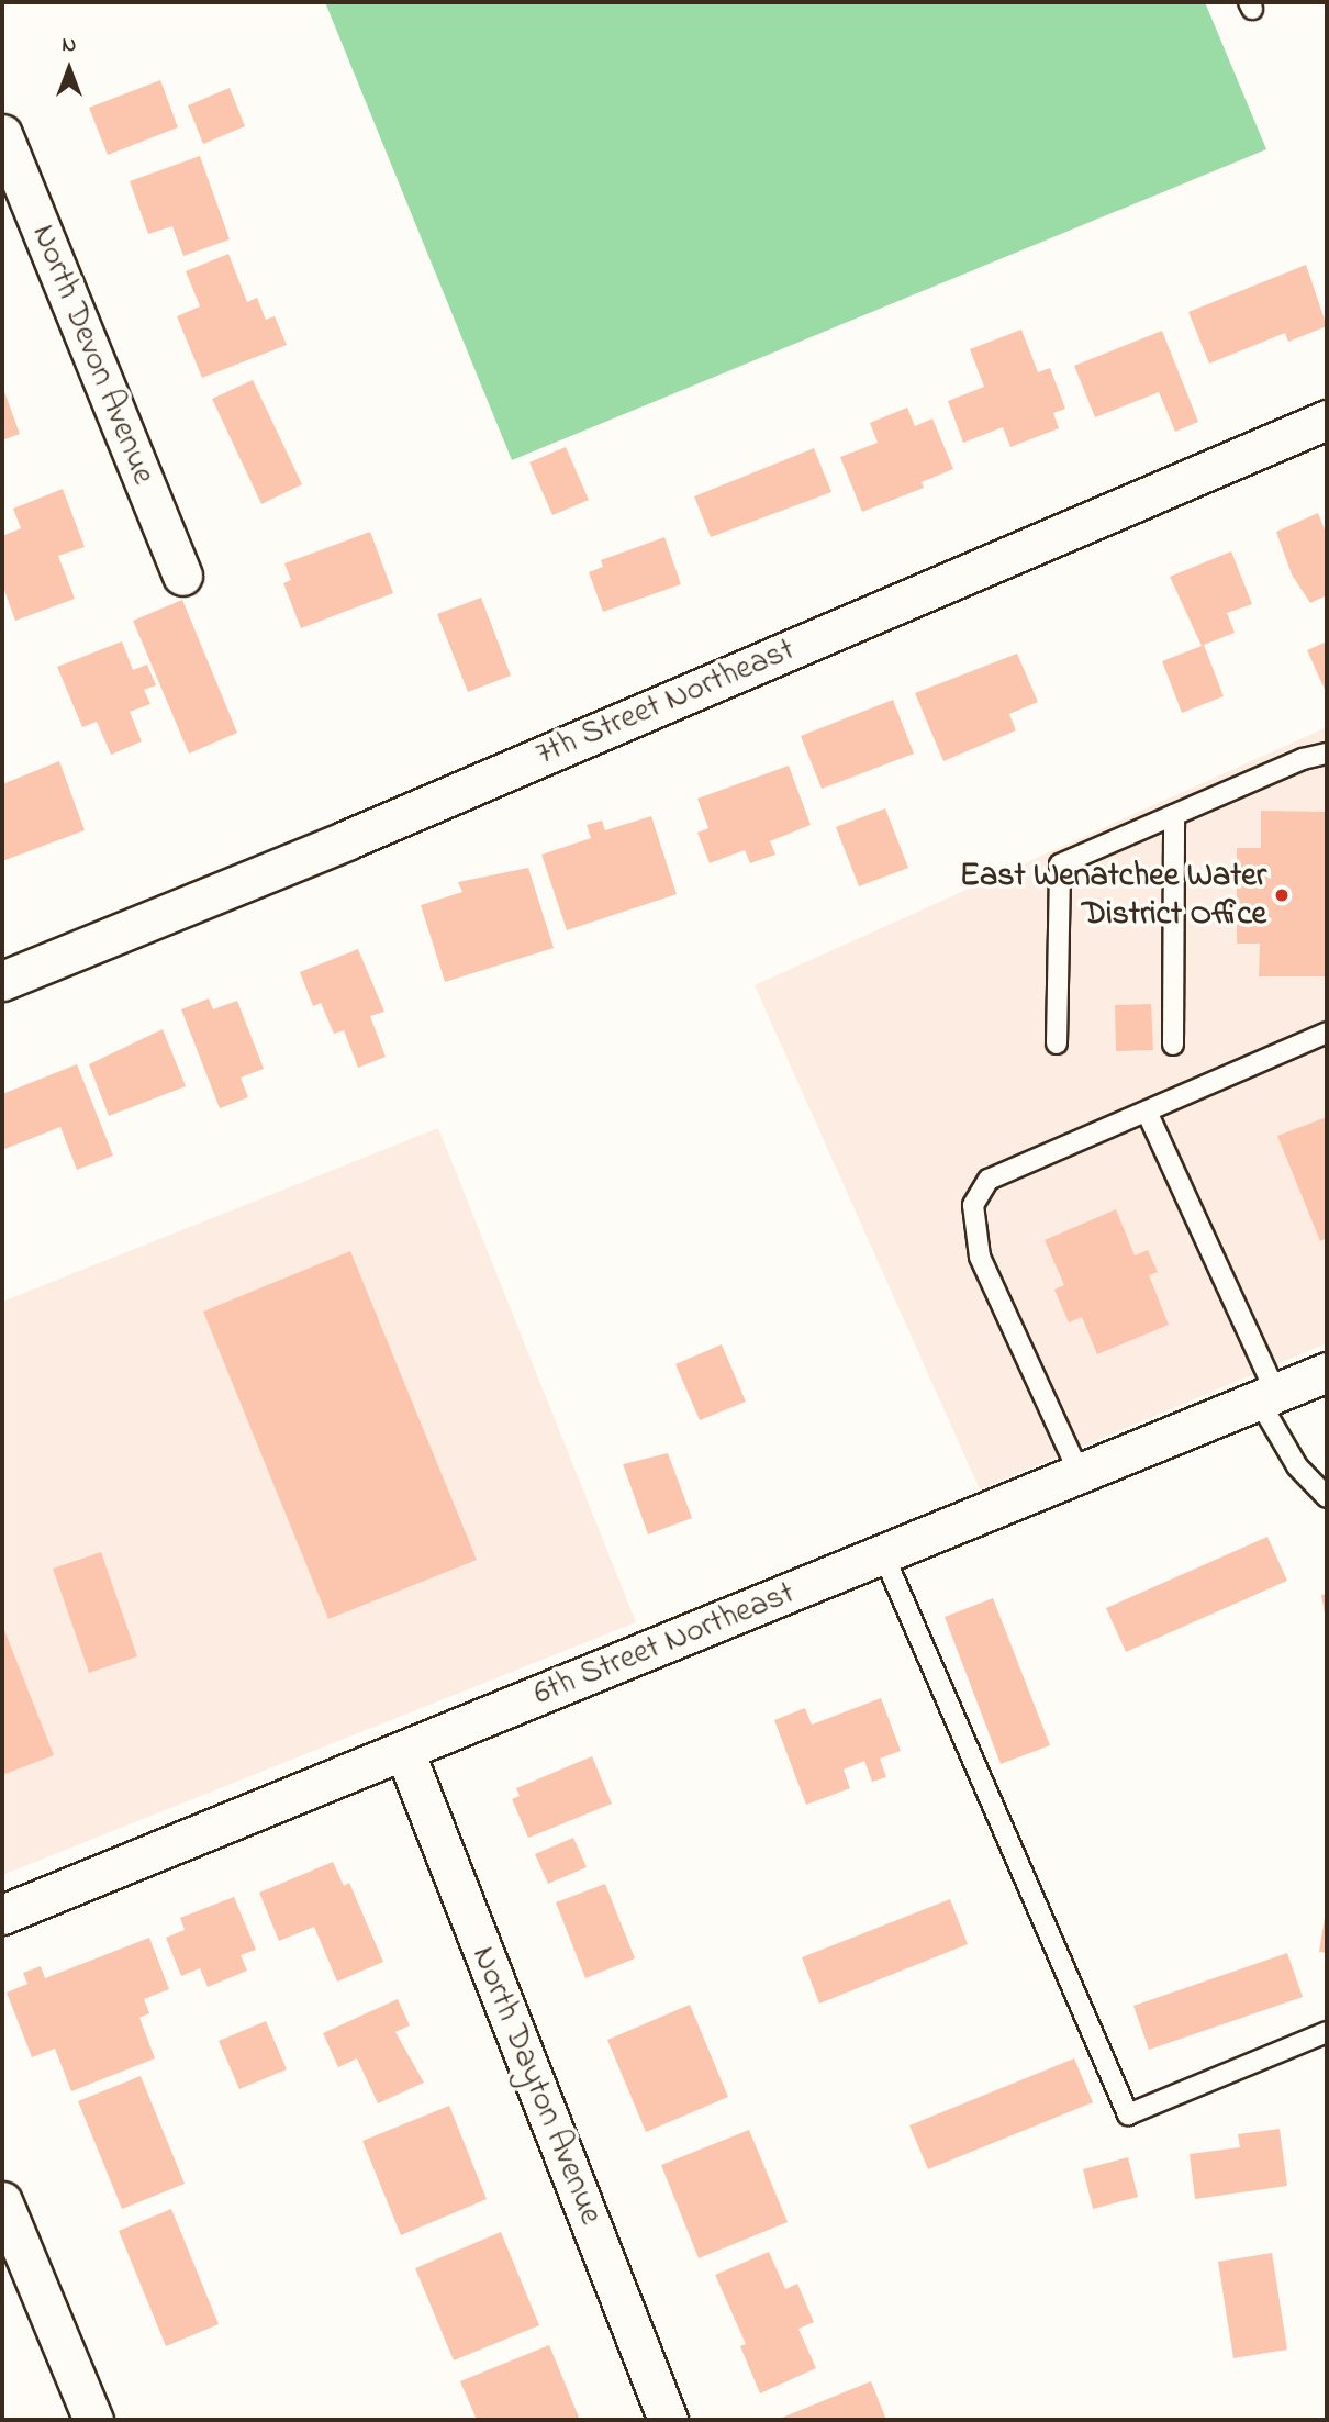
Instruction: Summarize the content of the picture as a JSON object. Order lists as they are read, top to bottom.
{
  "streets": {
    "street": [
      "North Devon Avenue",
      "7th Street Northeast",
      "6th Street Northeast",
      "North Dayton Avenue"
    ]
  },
  "crossings": [
    ["6th Street Northeast", "North Dayton Avenue"]
  ],
  "places": ["East Wenatchee Water District Office"],
  "north": "top"
}
